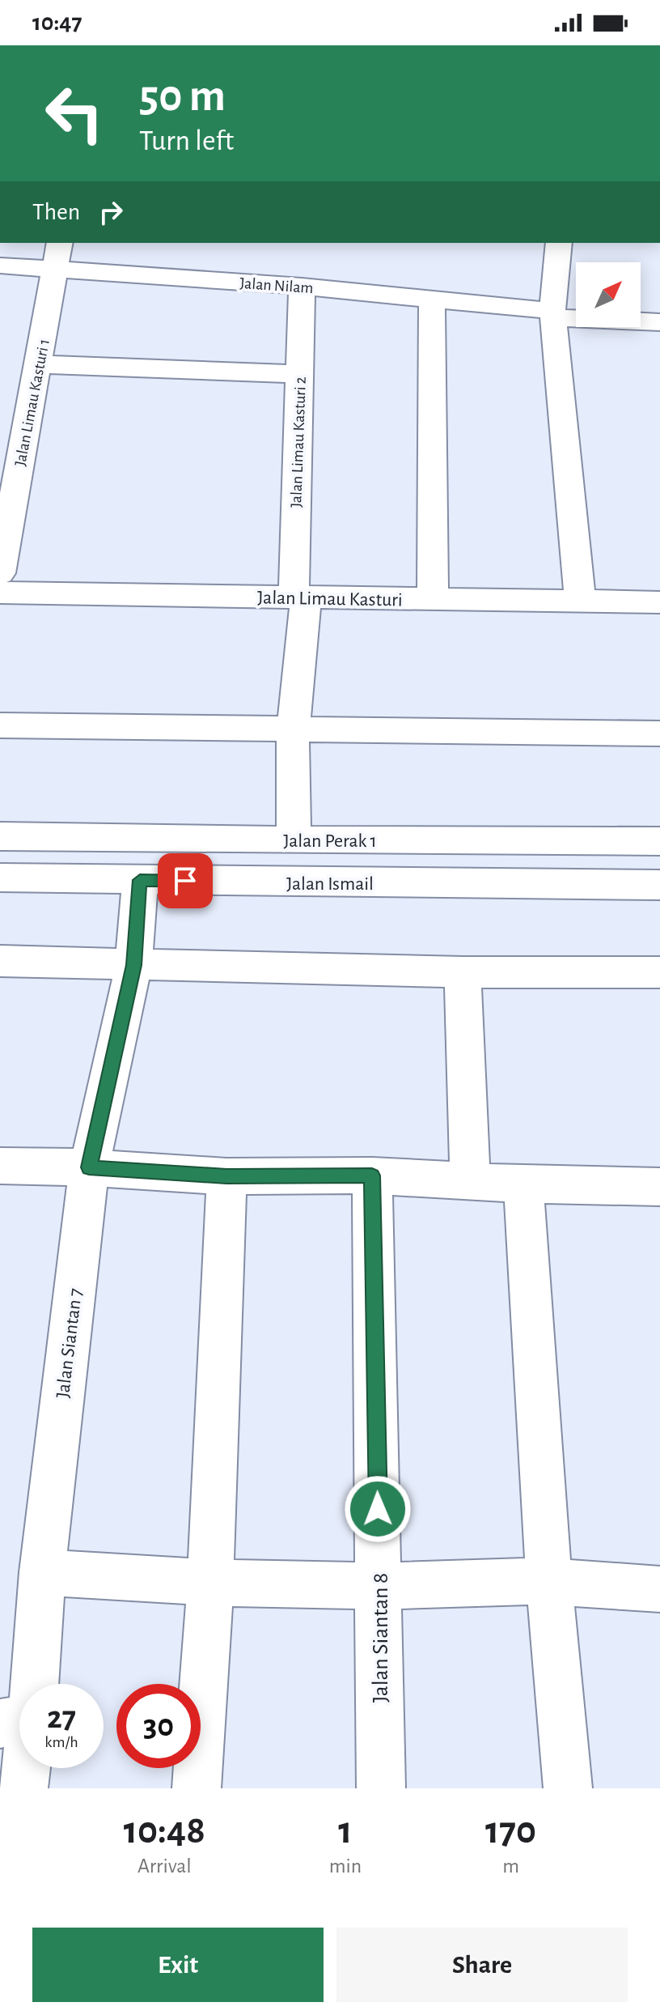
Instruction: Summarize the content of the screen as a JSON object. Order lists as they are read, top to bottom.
{
  "streets": {
    "street": [
      "Jalan Nilam",
      "Jalan Limau Kasturi 1",
      "Jalan Limau Kasturi 2",
      "Jalan Limau Kasturi",
      "Jalan Perak 1",
      "Jalan Ismail",
      "Jalan Siantan 7",
      "Jalan Siantan 8"
    ]
  },
  "crossings": [
    ["Jalan Nilam", "Jalan Limau Kasturi 1"],
    ["Jalan Nilam", "Jalan Limau Kasturi 2"],
    ["Jalan Limau Kasturi 2", "Jalan Limau Kasturi"],
    ["Jalan Limau Kasturi 2", "Jalan Perak 1"],
    ["Jalan Ismail", "Jalan Siantan 7"]
  ],
  "north": "top right",
  "page": {
    "status": "10:47",
    "turn": ["50 m", "Turn left"],
    "then": "Then",
    "speed": "27 km/h",
    "limit": "30",
    "eta": [
      "10:48",
      "Arrival",
      "1",
      "min",
      "170",
      "m"
    ],
    "buttons": ["Exit", "Share"]
  }
}
